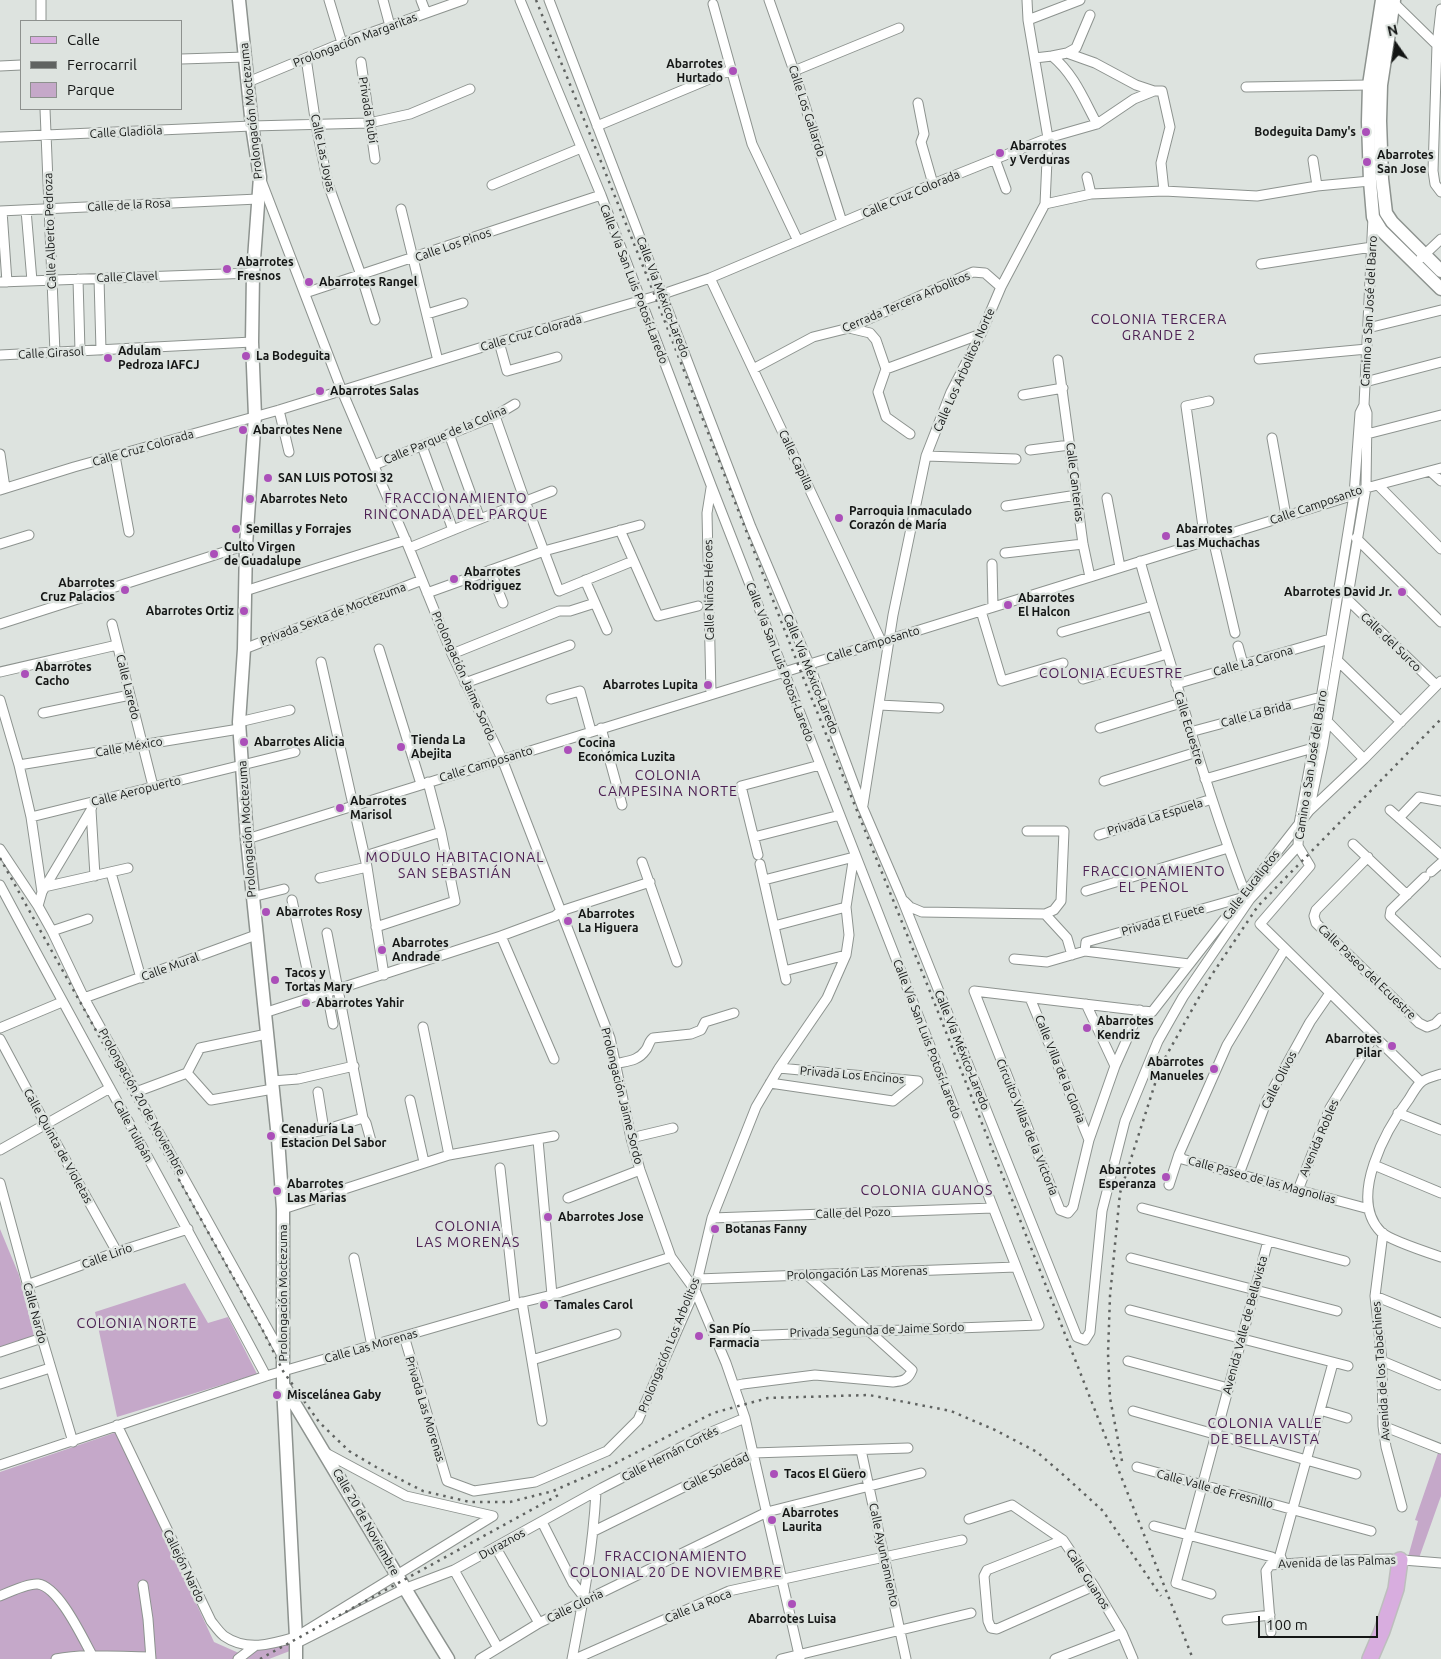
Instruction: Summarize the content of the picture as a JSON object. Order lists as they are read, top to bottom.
{
  "streets": {
    "main road": ["Prolongación Moctezuma", "Calle 20 de Noviembre"],
    "street": [
      "Prolongación Margaritas",
      "Privada Rubí",
      "Calle Los Gallardo",
      "Calle Gladiola",
      "Calle Las Joyas",
      "Calle Cruz Colorada",
      "Calle de la Rosa",
      "Calle Alberto Pedroza",
      "Calle Los Pinos",
      "Calle Clavel",
      "Calle Vía San Luis Potosí-Laredo",
      "Calle Vía México-Laredo",
      "Cerrada Tercera Arbolitos",
      "Camino a San José del Barro",
      "Calle Girasol",
      "Calle Los Arbolitos Norte",
      "Calle Parque de la Colina",
      "Calle Capilla",
      "Calle Canterías",
      "Calle Camposanto",
      "Calle Niños Héroes",
      "Privada Sexta de Moctezuma",
      "Calle del Surco",
      "Calle La Carona",
      "Prolongación Jaime Sordo",
      "Calle Laredo",
      "Calle La Brida",
      "Calle Ecuestre",
      "Calle México",
      "Calle Aeropuerto",
      "Privada La Espuela",
      "Calle Eucaliptos",
      "Privada El Fuete",
      "Calle Mural",
      "Calle Paseo del Ecuestre",
      "Calle Villa de la Gloria",
      "Privada Los Encinos",
      "Calle Olivos",
      "Prolongación 20 de Noviembre",
      "Circuito Villas de la Victoría",
      "Calle Tulipán",
      "Avenida Robles",
      "Calle Quinta de Violetas",
      "Calle Paseo de las Magnolias",
      "Calle del Pozo",
      "Calle Lirio",
      "Prolongación Las Morenas",
      "Calle Nardo",
      "Avenida Valle de Bellavista",
      "Privada Segunda de Jaime Sordo",
      "Prolongación Los Arbolitos",
      "Calle Las Morenas",
      "Avenida de los Tabachines",
      "Privada Las Morenas",
      "Calle Hernán Cortés",
      "Calle Soledad",
      "Calle Valle de Fresnillo",
      "Duraznos",
      "Calle Ayuntamiento",
      "Avenida de las Palmas",
      "Callejón Nardo",
      "Calle Guanos",
      "Calle Gloria",
      "Calle La Roca"
    ]
  },
  "crossings": [
    ["Prolongación Margaritas", "Prolongación Moctezuma"],
    ["Prolongación Margaritas", "Calle Las Joyas"],
    ["Privada Rubí", "Calle Gladiola"],
    ["Prolongación Moctezuma", "Calle Gladiola"],
    ["Prolongación Moctezuma", "Calle Cruz Colorada"],
    ["Prolongación Moctezuma", "Calle de la Rosa"],
    ["Prolongación Moctezuma", "Calle Clavel"],
    ["Prolongación Moctezuma", "Calle Girasol"],
    ["Prolongación Moctezuma", "Calle Camposanto"],
    ["Prolongación Moctezuma", "Privada Sexta de Moctezuma"],
    ["Prolongación Moctezuma", "Prolongación Jaime Sordo"],
    ["Prolongación Moctezuma", "Calle México"],
    ["Prolongación Moctezuma", "Calle Aeropuerto"],
    ["Prolongación Moctezuma", "Calle Mural"],
    ["Prolongación Moctezuma", "Prolongación 20 de Noviembre"],
    ["Prolongación Moctezuma", "Calle Las Morenas"],
    ["Prolongación Moctezuma", "Calle 20 de Noviembre"],
    ["Prolongación Moctezuma", "Duraznos"],
    ["Prolongación Moctezuma", "Callejón Nardo"],
    ["Calle Los Gallardo", "Calle Cruz Colorada"],
    ["Calle Gladiola", "Calle Las Joyas"],
    ["Calle Gladiola", "Calle Alberto Pedroza"],
    ["Calle Las Joyas", "Calle Los Pinos"],
    ["Calle Cruz Colorada", "Calle Vía San Luis Potosí-Laredo"],
    ["Calle Cruz Colorada", "Calle Vía México-Laredo"],
    ["Calle Cruz Colorada", "Calle Los Arbolitos Norte"],
    ["Calle Cruz Colorada", "Calle Capilla"],
    ["Calle Cruz Colorada", "Prolongación Jaime Sordo"],
    ["Calle de la Rosa", "Calle Alberto Pedroza"],
    ["Calle Alberto Pedroza", "Calle Clavel"],
    ["Calle Alberto Pedroza", "Calle Girasol"],
    ["Calle Los Pinos", "Calle Vía San Luis Potosí-Laredo"],
    ["Calle Los Pinos", "Prolongación Jaime Sordo"],
    ["Calle Vía San Luis Potosí-Laredo", "Calle Camposanto"],
    ["Calle Vía San Luis Potosí-Laredo", "Calle Niños Héroes"],
    ["Calle Vía San Luis Potosí-Laredo", "Calle del Pozo"],
    ["Calle Vía San Luis Potosí-Laredo", "Prolongación Las Morenas"],
    ["Calle Vía San Luis Potosí-Laredo", "Privada Segunda de Jaime Sordo"],
    ["Calle Vía San Luis Potosí-Laredo", "Prolongación Los Arbolitos"],
    ["Calle Vía México-Laredo", "Camino a San José del Barro"],
    ["Calle Vía México-Laredo", "Calle Los Arbolitos Norte"],
    ["Calle Vía México-Laredo", "Calle Camposanto"],
    ["Cerrada Tercera Arbolitos", "Calle Los Arbolitos Norte"],
    ["Cerrada Tercera Arbolitos", "Calle Capilla"],
    ["Camino a San José del Barro", "Calle Camposanto"],
    ["Camino a San José del Barro", "Calle del Surco"],
    ["Camino a San José del Barro", "Calle La Carona"],
    ["Camino a San José del Barro", "Calle La Brida"],
    ["Camino a San José del Barro", "Calle Eucaliptos"],
    ["Calle Los Arbolitos Norte", "Calle Capilla"],
    ["Calle Los Arbolitos Norte", "Calle Camposanto"],
    ["Calle Parque de la Colina", "Prolongación Jaime Sordo"],
    ["Calle Capilla", "Calle Camposanto"],
    ["Calle Canterías", "Calle Camposanto"],
    ["Calle Camposanto", "Calle Niños Héroes"],
    ["Calle Camposanto", "Prolongación Jaime Sordo"],
    ["Calle Camposanto", "Calle Ecuestre"],
    ["Privada Sexta de Moctezuma", "Prolongación Jaime Sordo"],
    ["Calle del Surco", "Calle Eucaliptos"],
    ["Calle La Carona", "Calle Ecuestre"],
    ["Prolongación Jaime Sordo", "Privada Segunda de Jaime Sordo"],
    ["Prolongación Jaime Sordo", "Prolongación Los Arbolitos"],
    ["Prolongación Jaime Sordo", "Calle Las Morenas"],
    ["Prolongación Jaime Sordo", "Calle Hernán Cortés"],
    ["Prolongación Jaime Sordo", "Calle Soledad"],
    ["Prolongación Jaime Sordo", "Calle Gloria"],
    ["Prolongación Jaime Sordo", "Calle La Roca"],
    ["Calle Laredo", "Calle México"],
    ["Calle Laredo", "Calle Aeropuerto"],
    ["Calle La Brida", "Calle Ecuestre"],
    ["Calle Ecuestre", "Privada La Espuela"],
    ["Calle Ecuestre", "Calle Eucaliptos"],
    ["Calle Ecuestre", "Privada El Fuete"],
    ["Calle Eucaliptos", "Privada El Fuete"],
    ["Calle Eucaliptos", "Circuito Villas de la Victoría"],
    ["Calle Mural", "Prolongación 20 de Noviembre"],
    ["Calle Villa de la Gloria", "Circuito Villas de la Victoría"],
    ["Privada Los Encinos", "Prolongación Los Arbolitos"],
    ["Calle Olivos", "Calle Paseo de las Magnolias"],
    ["Calle Tulipán", "Calle Lirio"],
    ["Calle Tulipán", "Calle Las Morenas"],
    ["Avenida Robles", "Calle Paseo de las Magnolias"],
    ["Calle Quinta de Violetas", "Calle Lirio"],
    ["Calle del Pozo", "Prolongación Los Arbolitos"],
    ["Calle Lirio", "Calle Nardo"],
    ["Prolongación Las Morenas", "Prolongación Los Arbolitos"],
    ["Calle Nardo", "Calle Las Morenas"],
    ["Avenida Valle de Bellavista", "Calle Valle de Fresnillo"],
    ["Prolongación Los Arbolitos", "Privada Las Morenas"],
    ["Calle Las Morenas", "Privada Las Morenas"],
    ["Calle Las Morenas", "Callejón Nardo"],
    ["Calle Hernán Cortés", "Duraznos"],
    ["Calle Soledad", "Calle Ayuntamiento"],
    ["Calle 20 de Noviembre", "Duraznos"],
    ["Duraznos", "Callejón Nardo"],
    ["Calle Ayuntamiento", "Calle Gloria"],
    ["Calle Ayuntamiento", "Calle La Roca"]
  ],
  "districts": [
    "COLONIA TERCERA GRANDE 2",
    "FRACCIONAMIENTO RINCONADA DEL PARQUE",
    "COLONIA ECUESTRE",
    "COLONIA CAMPESINA NORTE",
    "MODULO HABITACIONAL SAN SEBASTIÁN",
    "FRACCIONAMIENTO EL PEÑOL",
    "COLONIA GUANOS",
    "COLONIA LAS MORENAS",
    "COLONIA NORTE",
    "COLONIA VALLE DE BELLAVISTA",
    "FRACCIONAMIENTO COLONIAL 20 DE NOVIEMBRE"
  ],
  "places": [
    "Abarrotes Hurtado",
    "Bodeguita Damy's",
    "Abarrotes y Verduras",
    "Abarrotes San Jose",
    "Abarrotes Fresnos",
    "Abarrotes Rangel",
    "La Bodeguita",
    "Adulam Pedroza IAFCJ",
    "Abarrotes Salas",
    "Abarrotes Nene",
    "SAN LUIS POTOSI 32",
    "Abarrotes Neto",
    "Parroquia Inmaculado Corazón de María",
    "Semillas y Forrajes",
    "Abarrotes Las Muchachas",
    "Culto Virgen de Guadalupe",
    "Abarrotes Rodriguez",
    "Abarrotes Cruz Palacios",
    "Abarrotes David Jr.",
    "Abarrotes El Halcon",
    "Abarrotes Ortiz",
    "Abarrotes Cacho",
    "Abarrotes Lupita",
    "Abarrotes Alicia",
    "Tienda La Abejita",
    "Cocina Económica Luzita",
    "Abarrotes Marisol",
    "Abarrotes Rosy",
    "Abarrotes La Higuera",
    "Abarrotes Andrade",
    "Tacos y Tortas Mary",
    "Abarrotes Yahir",
    "Abarrotes Kendriz",
    "Abarrotes Pilar",
    "Abarrotes Manueles",
    "Cenaduría La Estacion Del Sabor",
    "Abarrotes Esperanza",
    "Abarrotes Las Marias",
    "Abarrotes Jose",
    "Botanas Fanny",
    "Tamales Carol",
    "San Pío Farmacia",
    "Miscelánea Gaby",
    "Tacos El Güero",
    "Abarrotes Laurita",
    "Abarrotes Luisa"
  ],
  "legend": ["Calle", "Ferrocarril", "Parque"],
  "scale_bar": "100 m",
  "north": "top"
}
